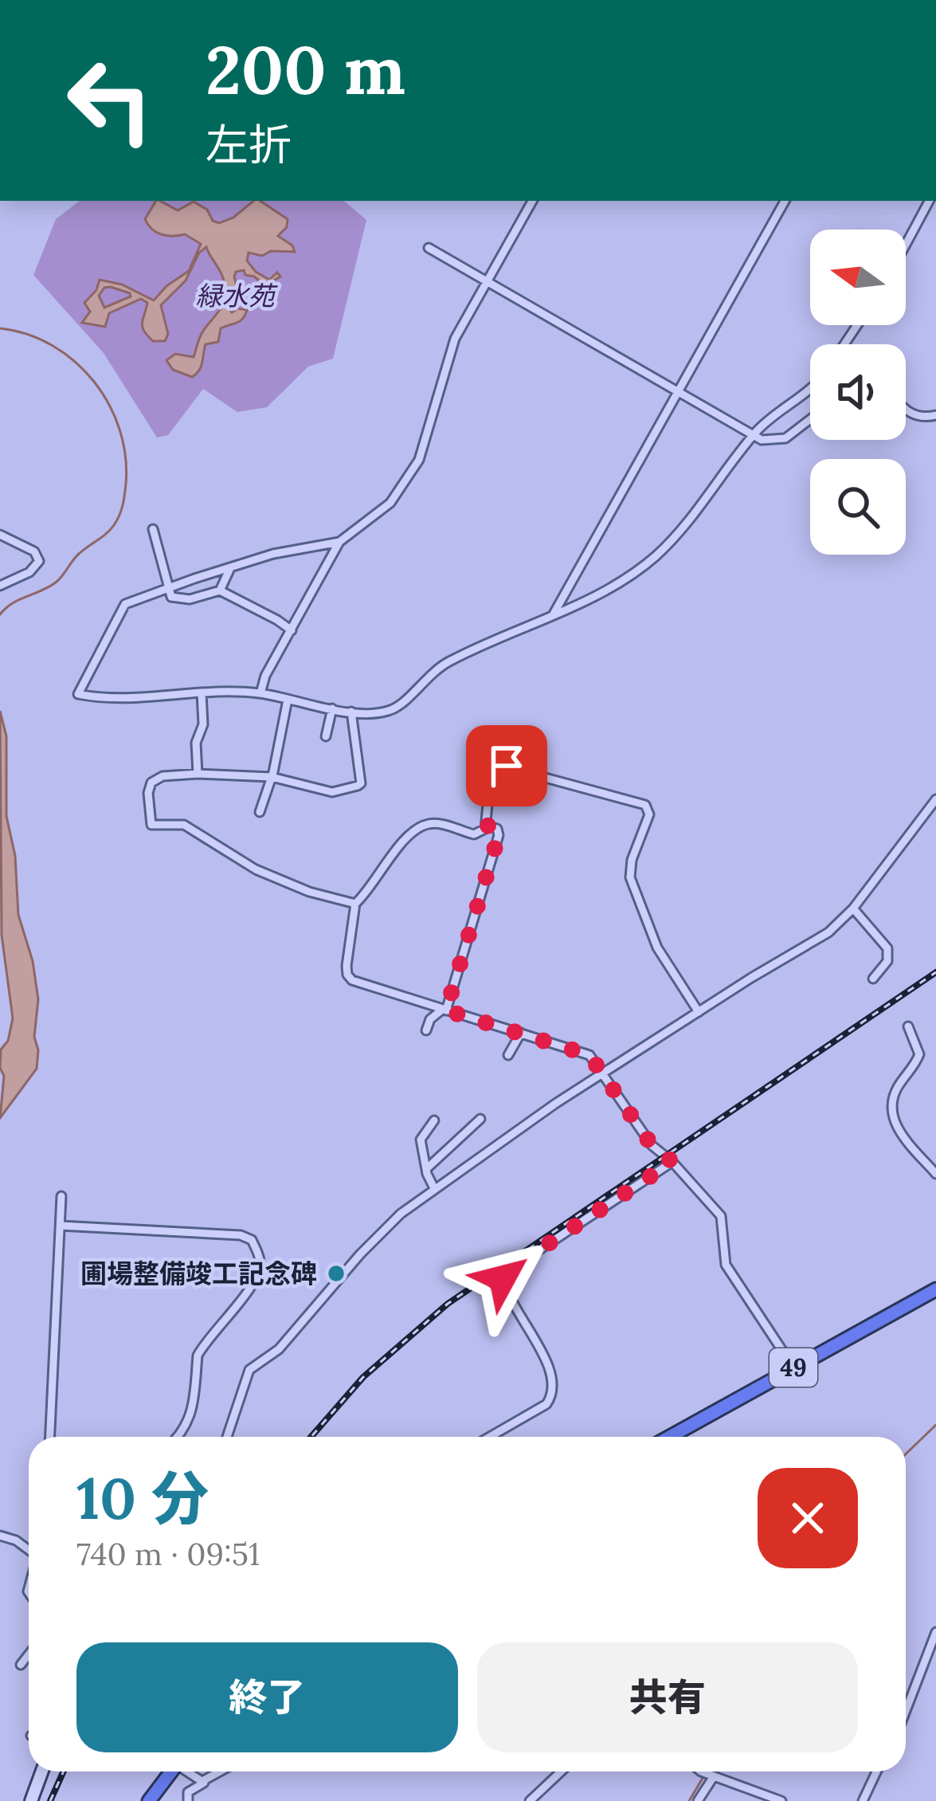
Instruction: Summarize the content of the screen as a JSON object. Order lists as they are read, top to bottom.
{
  "streets": {
    "highway": ["49"]
  },
  "parks": ["緑水苑"],
  "places": ["圃場整備竣工記念碑"],
  "north": "left",
  "page": {
    "turn": ["200 m", "左折"],
    "heading": ["10 分", "740 m · 09:51"],
    "buttons": ["終了", "共有"]
  }
}
